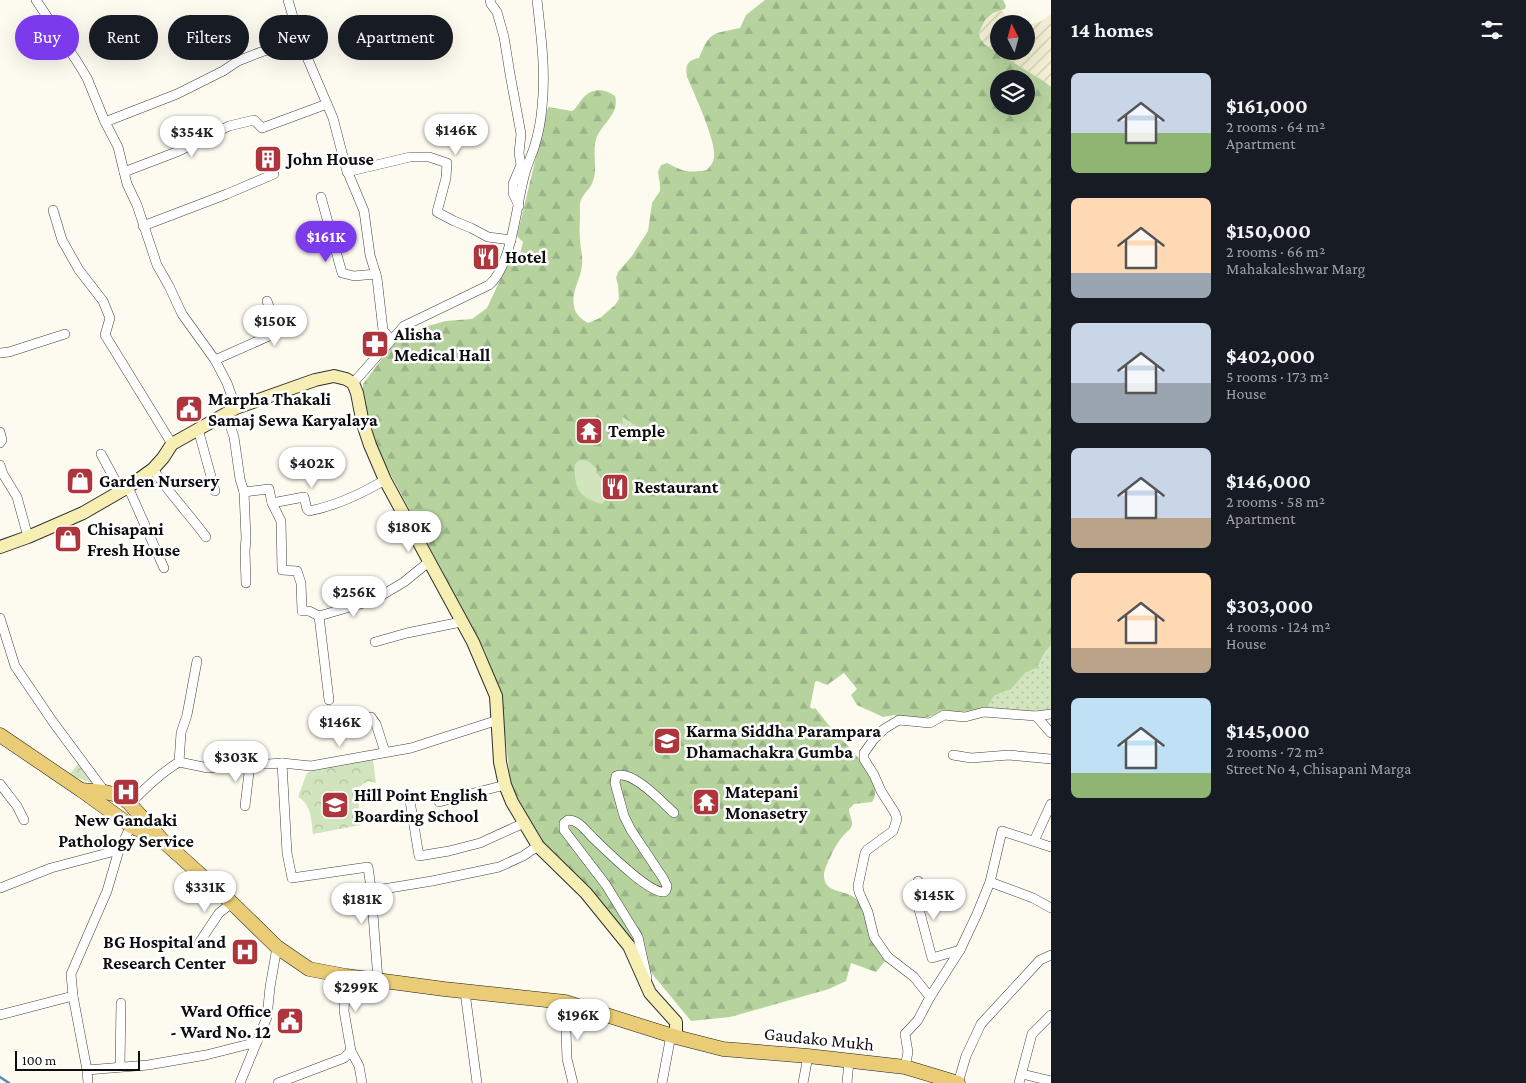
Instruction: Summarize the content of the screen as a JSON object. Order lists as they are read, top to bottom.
{
  "streets": {
    "main road": ["Gaudako Mukh"]
  },
  "places": {
    "building": ["John House"],
    "restaurant": ["Hotel", "Restaurant"],
    "pharmacy": ["Alisha Medical Hall"],
    "public building": ["Marpha Thakali Samaj Sewa Karyalaya", "Ward Office - Ward No. 12"],
    "temple": ["Temple", "Matepani Monasetry"],
    "shop": ["Garden Nursery", "Chisapani Fresh House"],
    "school or university": ["Karma Siddha Parampara Dhamachakra Gumba", "Hill Point English Boarding School"],
    "hospital": ["New Gandaki Pathology Service", "BG Hospital and Research Center"]
  },
  "scale_bar": "100 m",
  "north": "top",
  "page": {
    "heading": "14 homes",
    "chip": [
      "Buy",
      "Rent",
      "Filters",
      "New",
      "Apartment"
    ],
    "list": [
      {
        "name": "$161,000",
        "note": "2 rooms · 64 m² · Apartment"
      },
      {
        "name": "$150,000",
        "note": "2 rooms · 66 m² · Mahakaleshwar Marg"
      },
      {
        "name": "$402,000",
        "note": "5 rooms · 173 m² · House"
      },
      {
        "name": "$146,000",
        "note": "2 rooms · 58 m² · Apartment"
      },
      {
        "name": "$303,000",
        "note": "4 rooms · 124 m² · House"
      },
      {
        "name": "$145,000",
        "note": "2 rooms · 72 m² · Street No 4, Chisapani Marga"
      }
    ],
    "price": [
      "$146K",
      "$354K",
      "$161K",
      "$150K",
      "$402K",
      "$180K",
      "$256K",
      "$146K",
      "$303K",
      "$331K",
      "$145K",
      "$181K",
      "$299K",
      "$196K"
    ],
    "scale": "100 m"
  }
}
